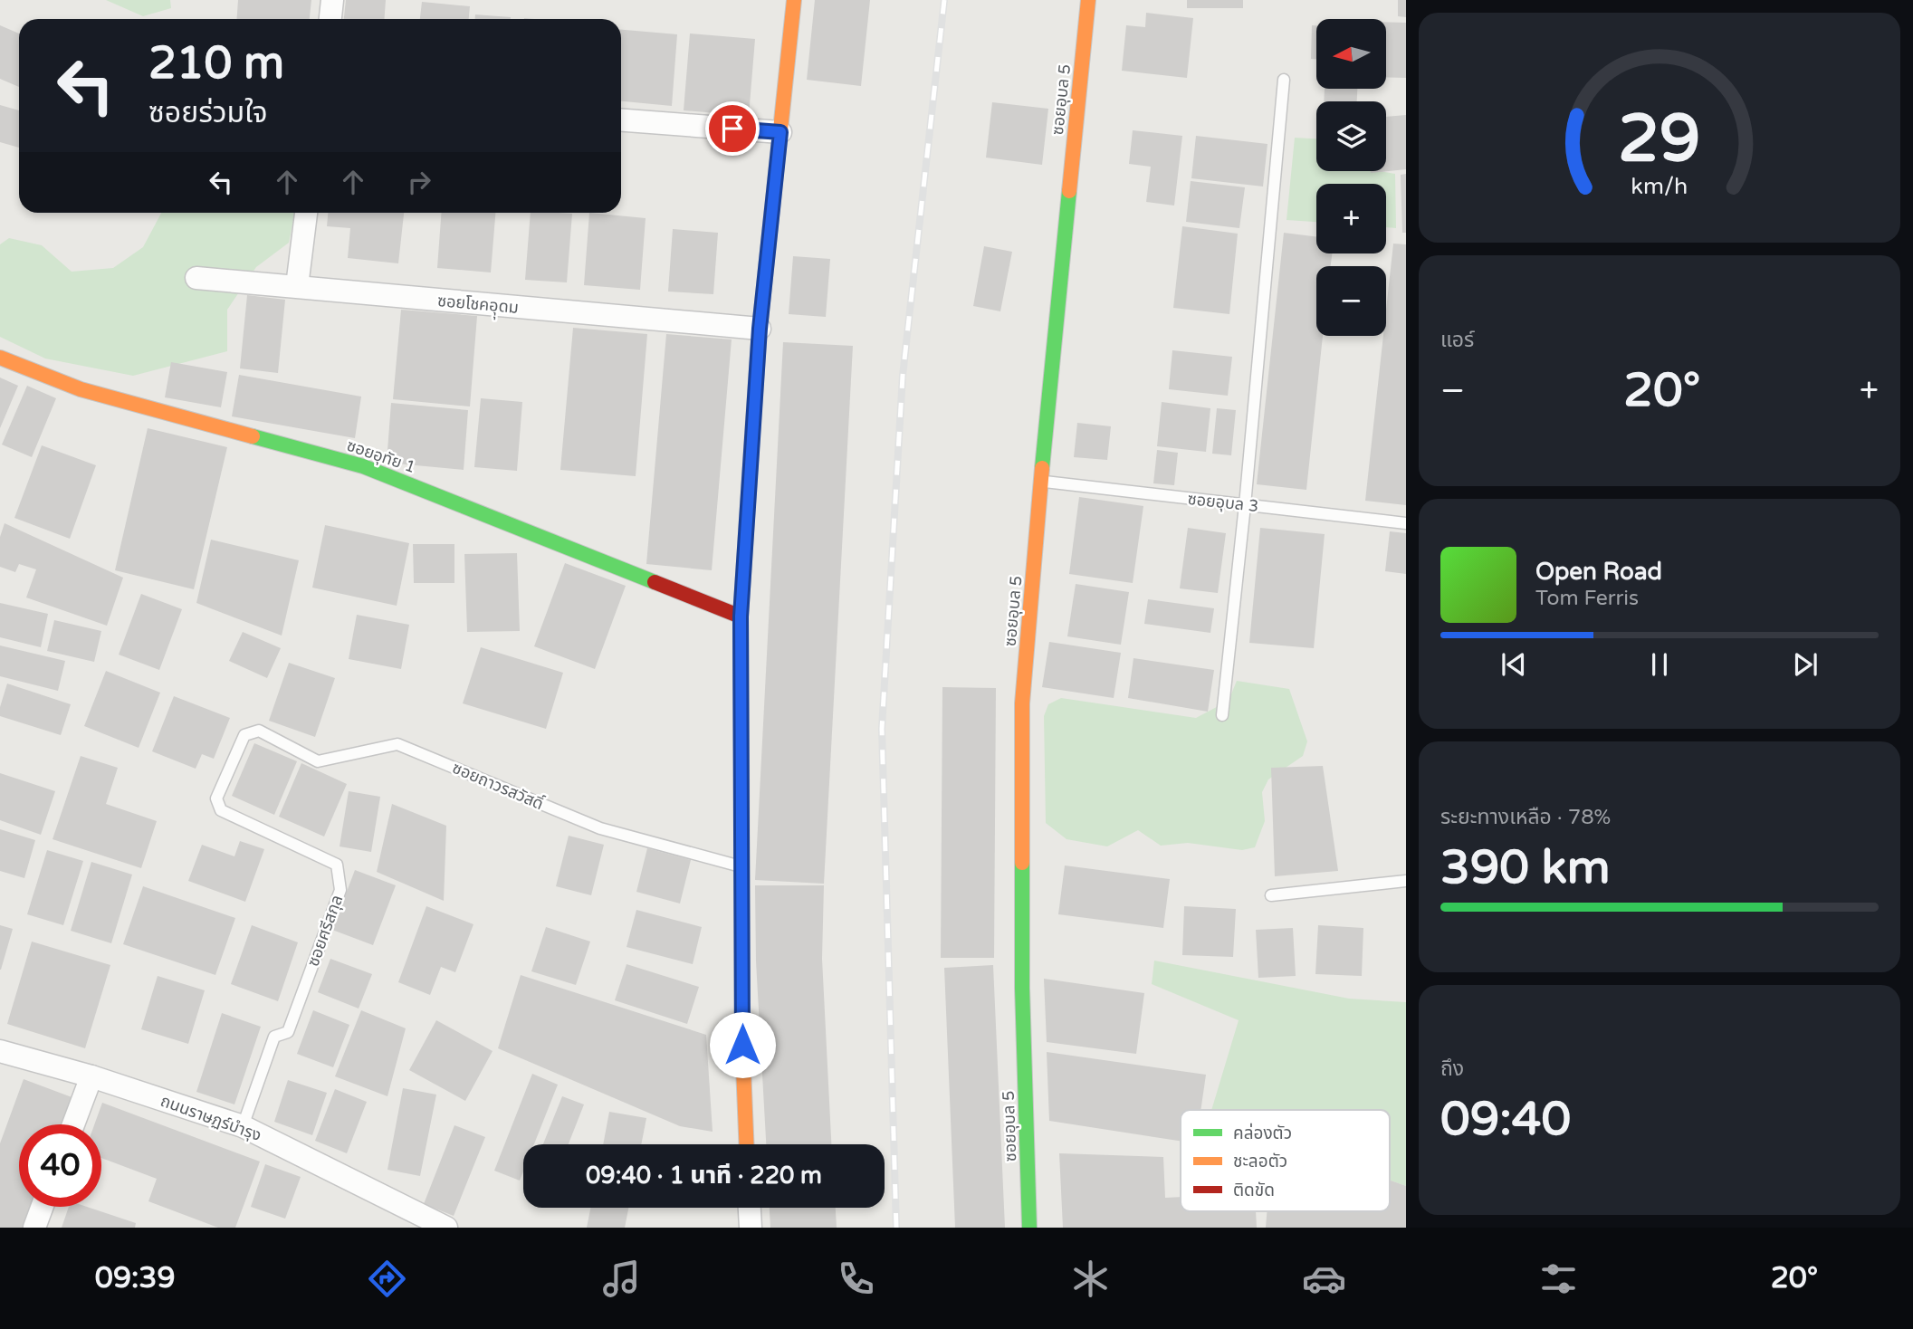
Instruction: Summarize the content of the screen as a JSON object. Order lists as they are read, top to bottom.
{
  "streets": {
    "street": [
      "ซอยอุบล 5",
      "ซอยโชคอุุดม",
      "ซอยอุทัย 1",
      "ถนนราษฏร์บำรุง"
    ],
    "lane": ["ซอยอุบล 3", "ซอยถาวรสวัสดิ์", "ซอยศรีสกุล"]
  },
  "crossings": [
    ["ซอยอุบล 5", "ซอยอุบล 3"],
    ["ซอยถาวรสวัสดิ์", "ซอยศรีสกุล"],
    ["ซอยศรีสกุล", "ถนนราษฏร์บำรุง"]
  ],
  "legend": ["คล่องตัว", "ชะลอตัว", "ติดขัด"],
  "north": "left",
  "page": {
    "map_buttons": ["+", "−"],
    "turn": ["210 m", "ซอยร่วมใจ"],
    "tile": [
      "แอร์",
      ["ระยะทางเหลือ · 78%", "390 km"],
      ["ถึง", "09:40"]
    ],
    "heat": ["−", "20°", "+"],
    "song": ["Open Road", "Tom Ferris"],
    "limit": "40",
    "trip": "09:40 · 1 นาที · 220 m",
    "tabs": ["09:39", "20°"],
    "gauge": ["29", "km/h"]
  }
}
